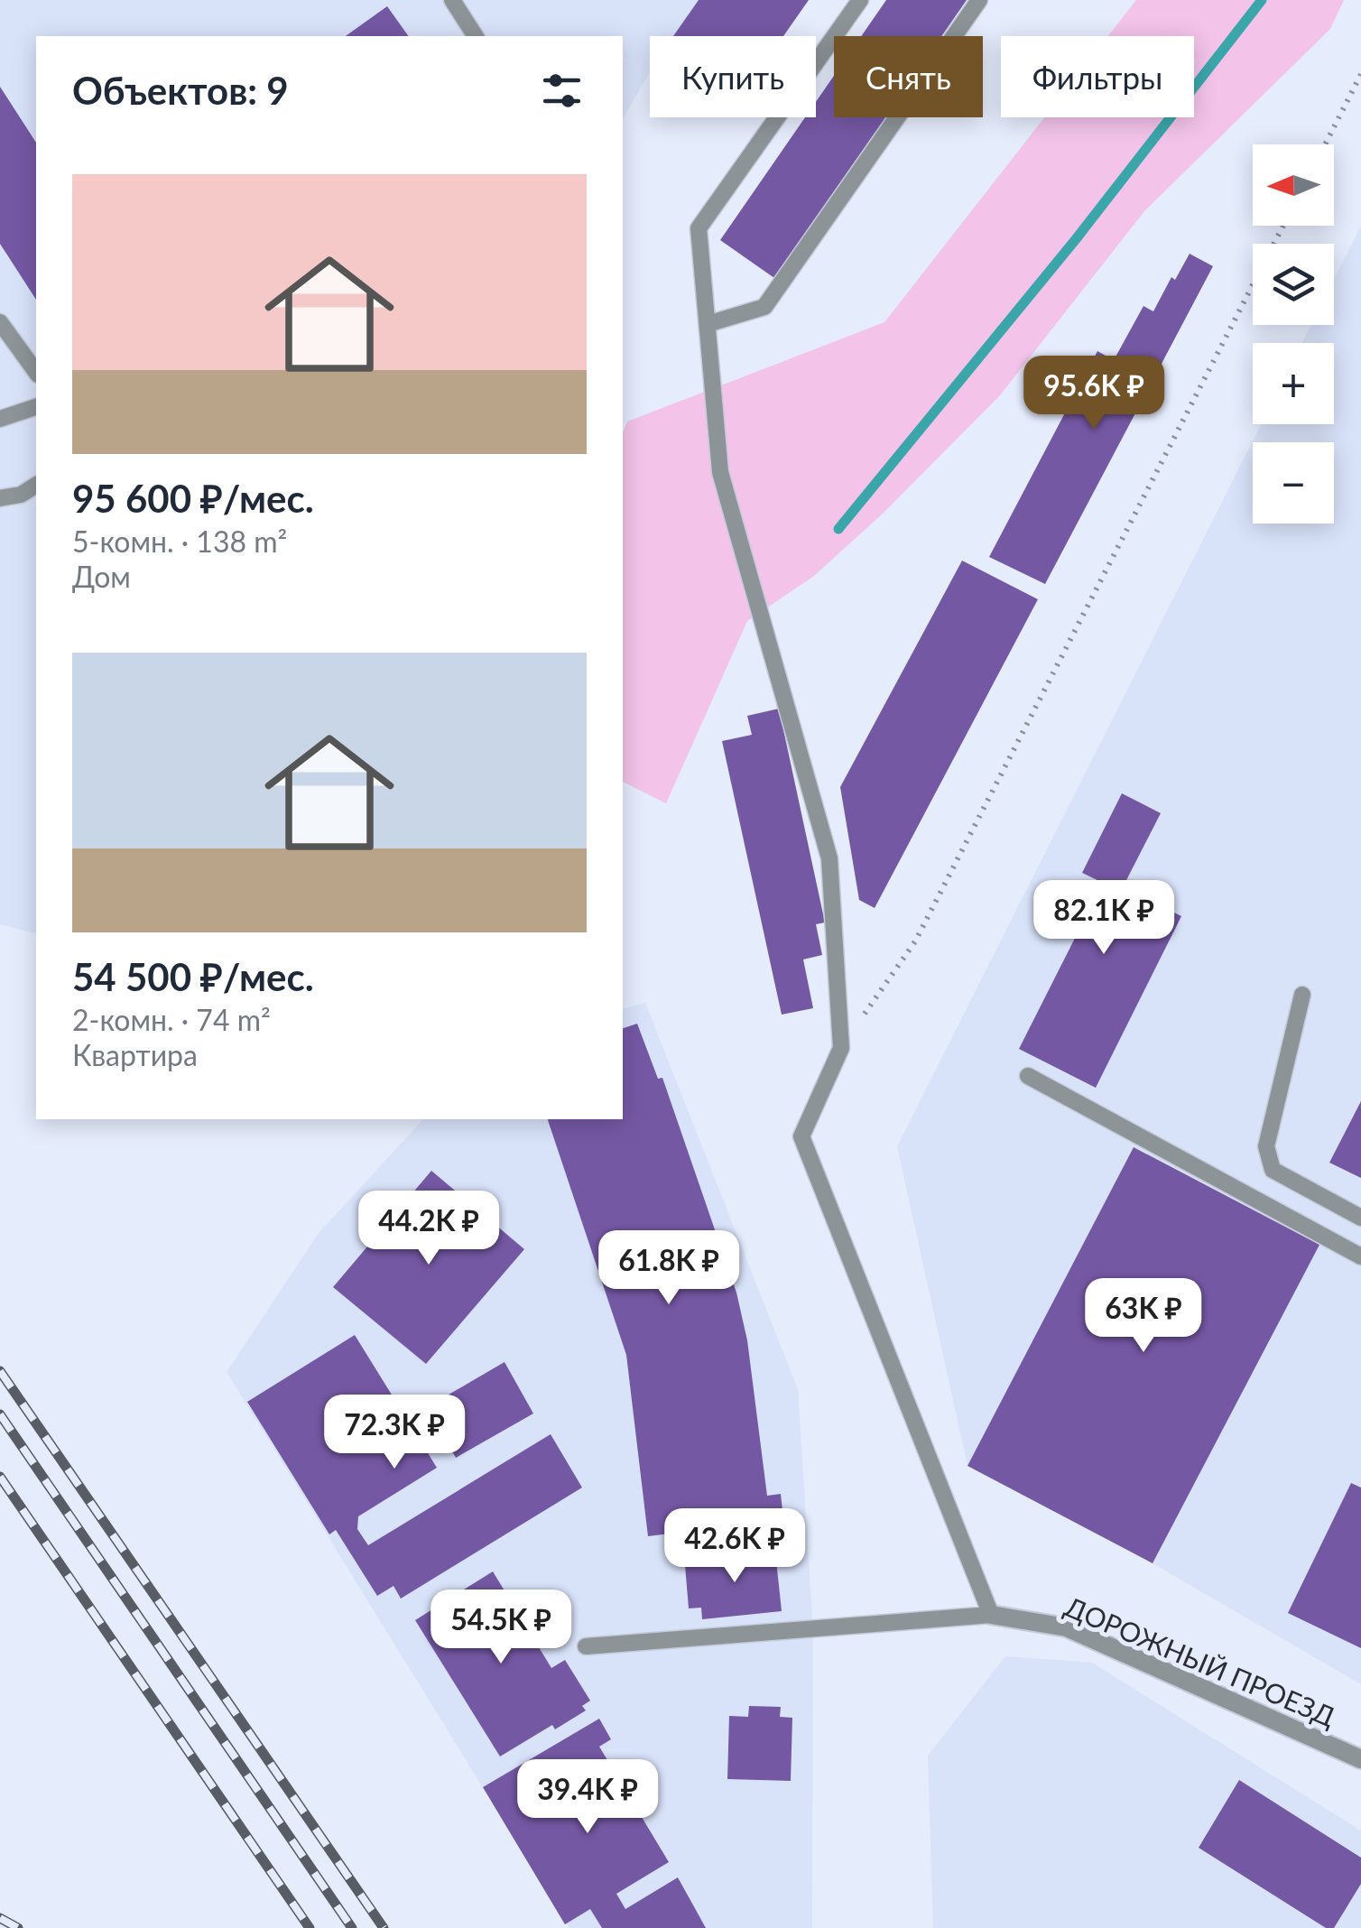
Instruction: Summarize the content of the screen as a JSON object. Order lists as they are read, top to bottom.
{
  "streets": {
    "street": ["ДОРОЖНЫЙ ПРОЕЗД"]
  },
  "north": "left",
  "page": {
    "chip": ["Купить", "Снять", "Фильтры"],
    "heading": "Объектов: 9",
    "map_buttons": ["+", "−"],
    "list": [
      {
        "name": "95 600 ₽/мес.",
        "note": "5-комн. · 138 m² · Дом"
      },
      {
        "name": "54 500 ₽/мес.",
        "note": "2-комн. · 74 m² · Квартира"
      }
    ],
    "price": [
      "95.6K ₽",
      "82.1K ₽",
      "44.2K ₽",
      "61.8K ₽",
      "63K ₽",
      "72.3K ₽",
      "42.6K ₽",
      "54.5K ₽",
      "39.4K ₽"
    ]
  }
}
